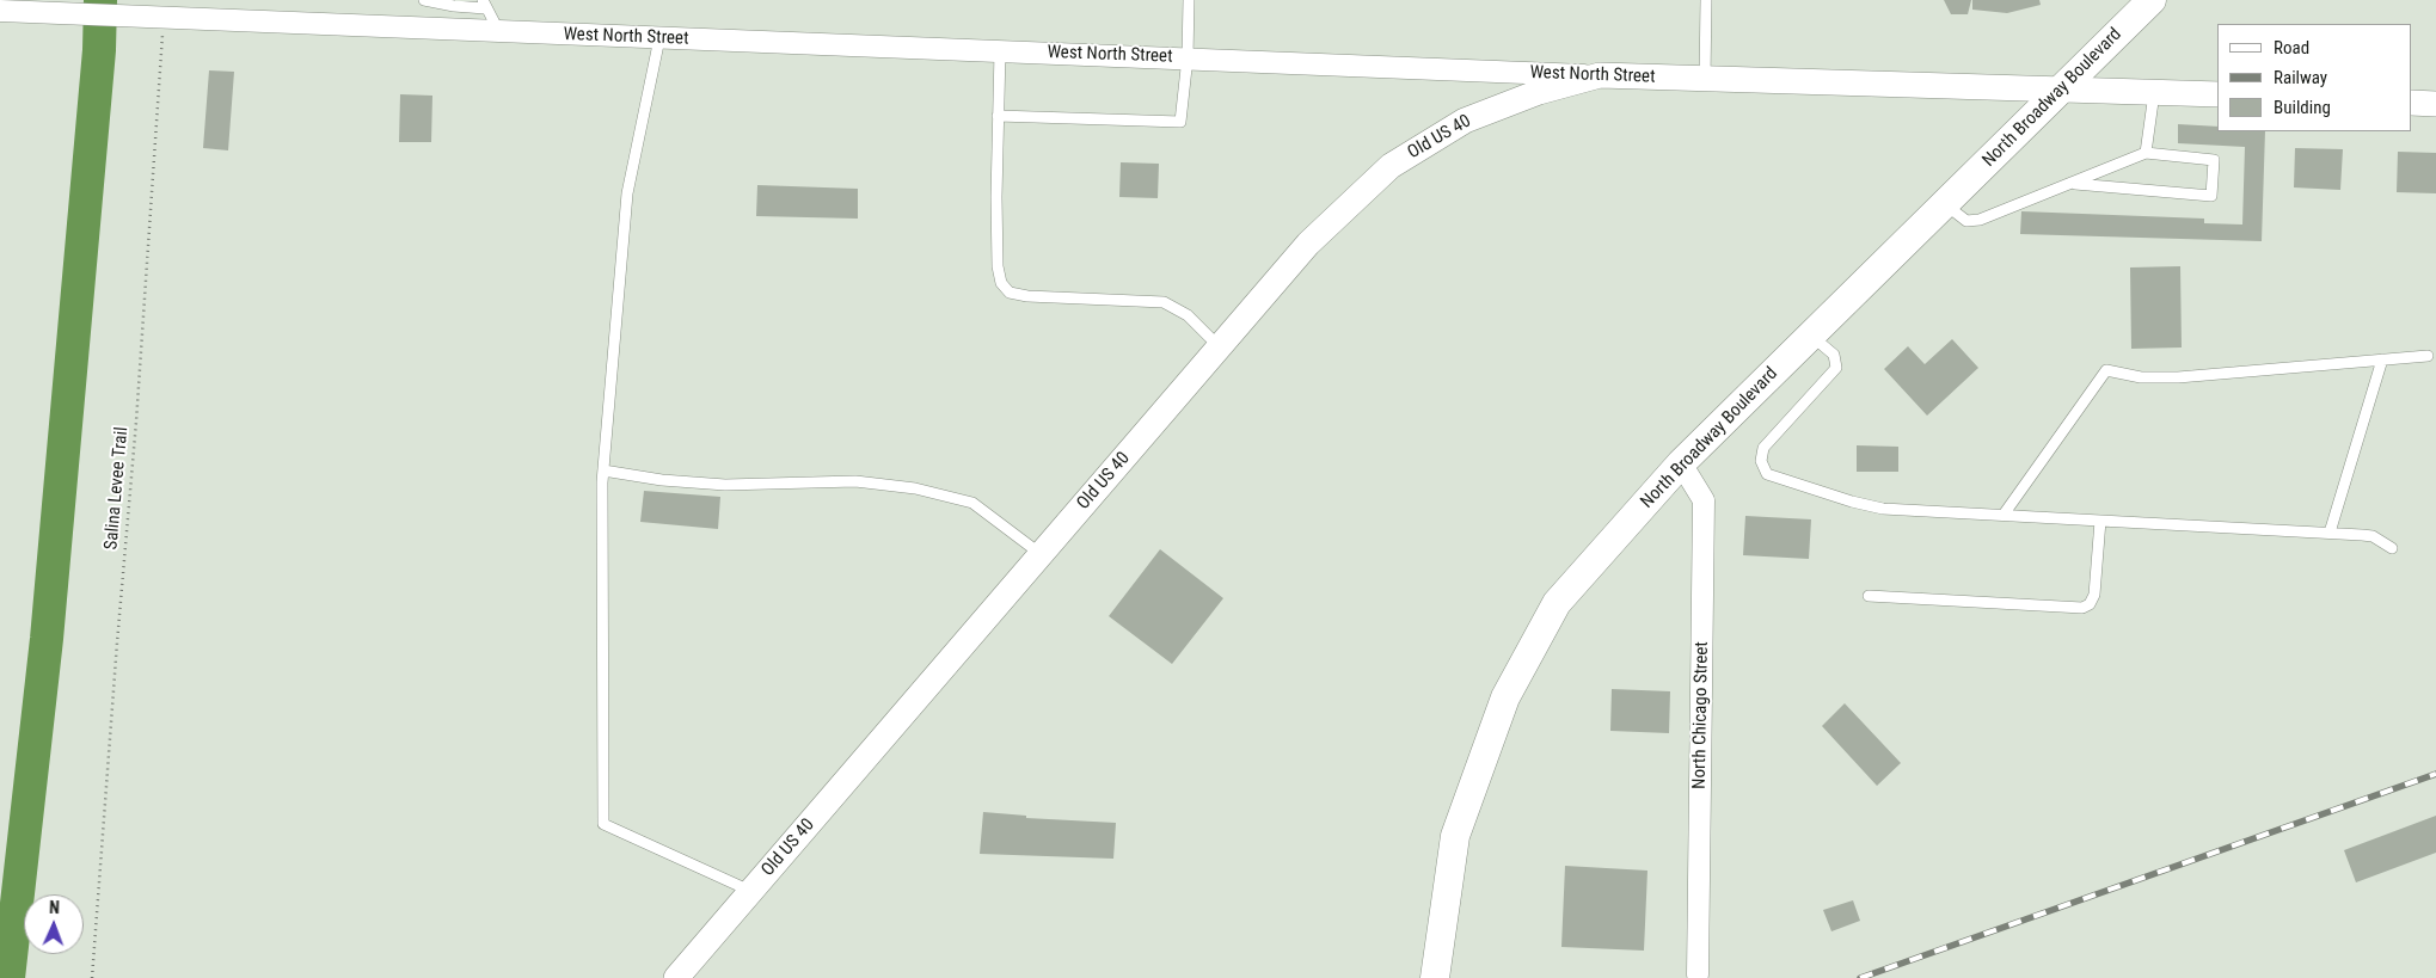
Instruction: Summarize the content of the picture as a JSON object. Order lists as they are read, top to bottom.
{
  "streets": {
    "main road": ["North Broadway Boulevard"],
    "street": ["West North Street", "Old US 40", "North Chicago Street"],
    "path": ["Salina Levee Trail"]
  },
  "crossings": [
    ["West North Street", "North Broadway Boulevard"],
    ["West North Street", "Old US 40"],
    ["West North Street", "Salina Levee Trail"],
    ["North Broadway Boulevard", "North Chicago Street"]
  ],
  "legend": ["Road", "Railway", "Building"],
  "north": "top"
}
